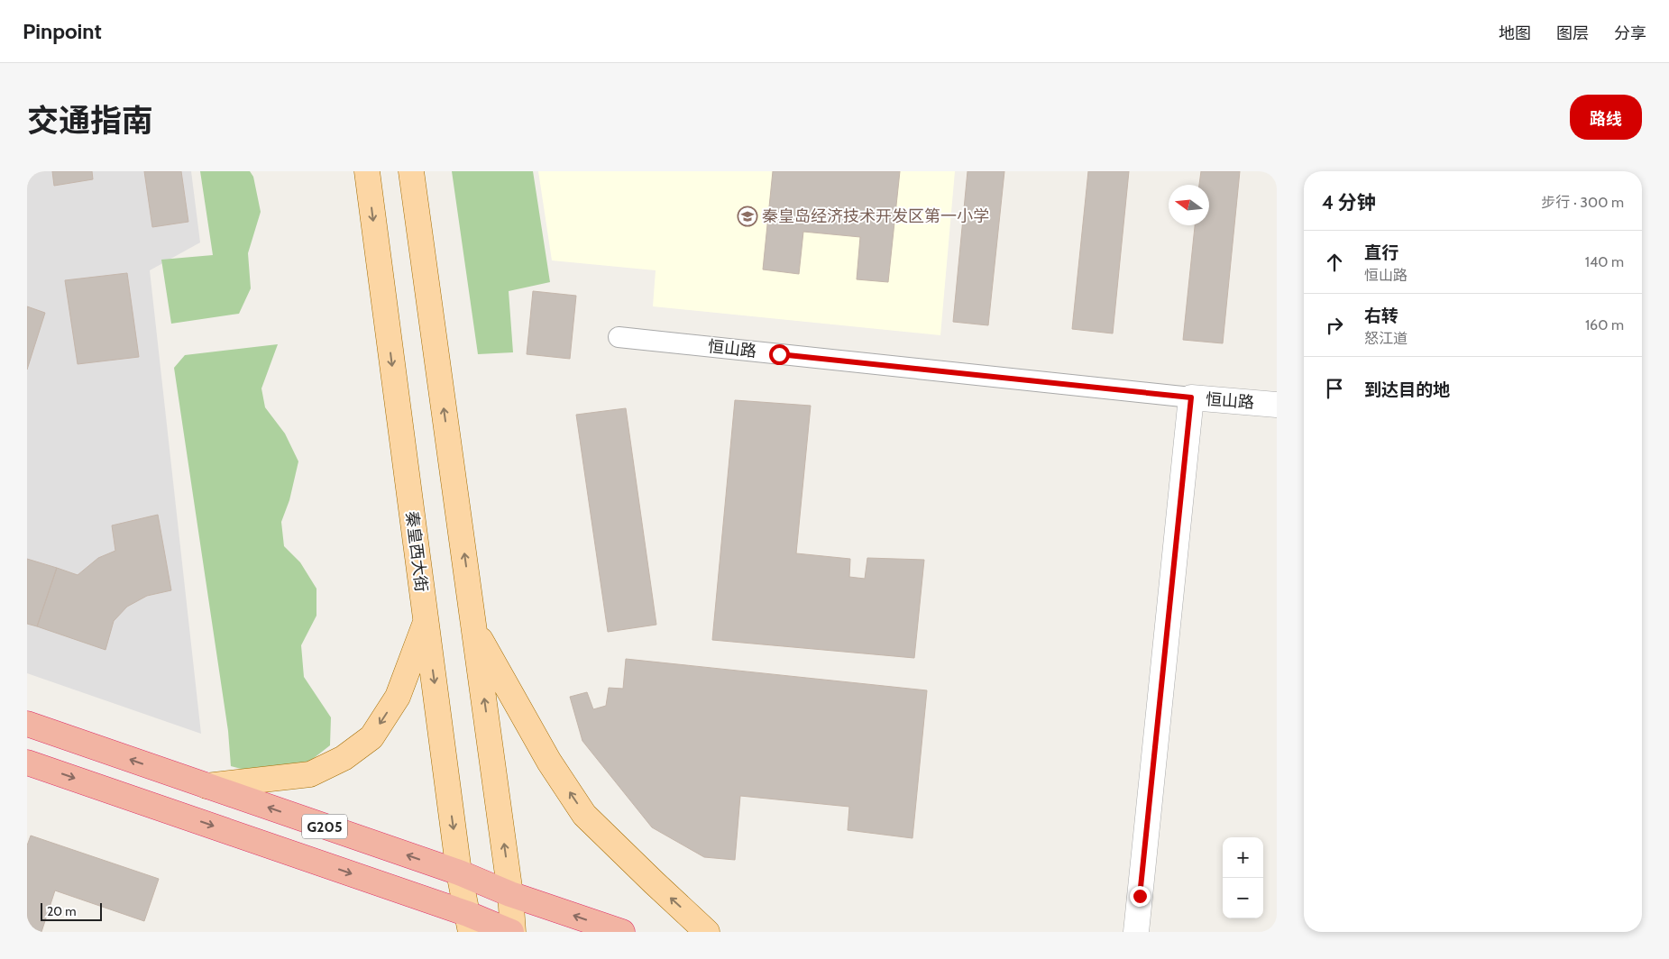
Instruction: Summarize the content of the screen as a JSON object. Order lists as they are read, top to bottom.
{
  "streets": {
    "highway": ["G205"],
    "main road": ["秦皇西大街"],
    "street": ["恒山路"]
  },
  "crossings": [
    ["秦皇西大街", "G205"]
  ],
  "places": {
    "school or university": ["秦皇岛经济技术开发区第一小学"]
  },
  "scale_bar": "20 m",
  "north": "left",
  "page": {
    "header": "Pinpoint",
    "nav": ["地图", "图层", "分享"],
    "title": "交通指南",
    "buttons": "路线",
    "heading": ["4 分钟", "步行 · 300 m"],
    "list": [
      ["直行", "恒山路", "140 m"],
      ["右转", "怒江道", "160 m"],
      "到达目的地"
    ],
    "map_buttons": ["+", "−"],
    "scale": "20 m"
  }
}
